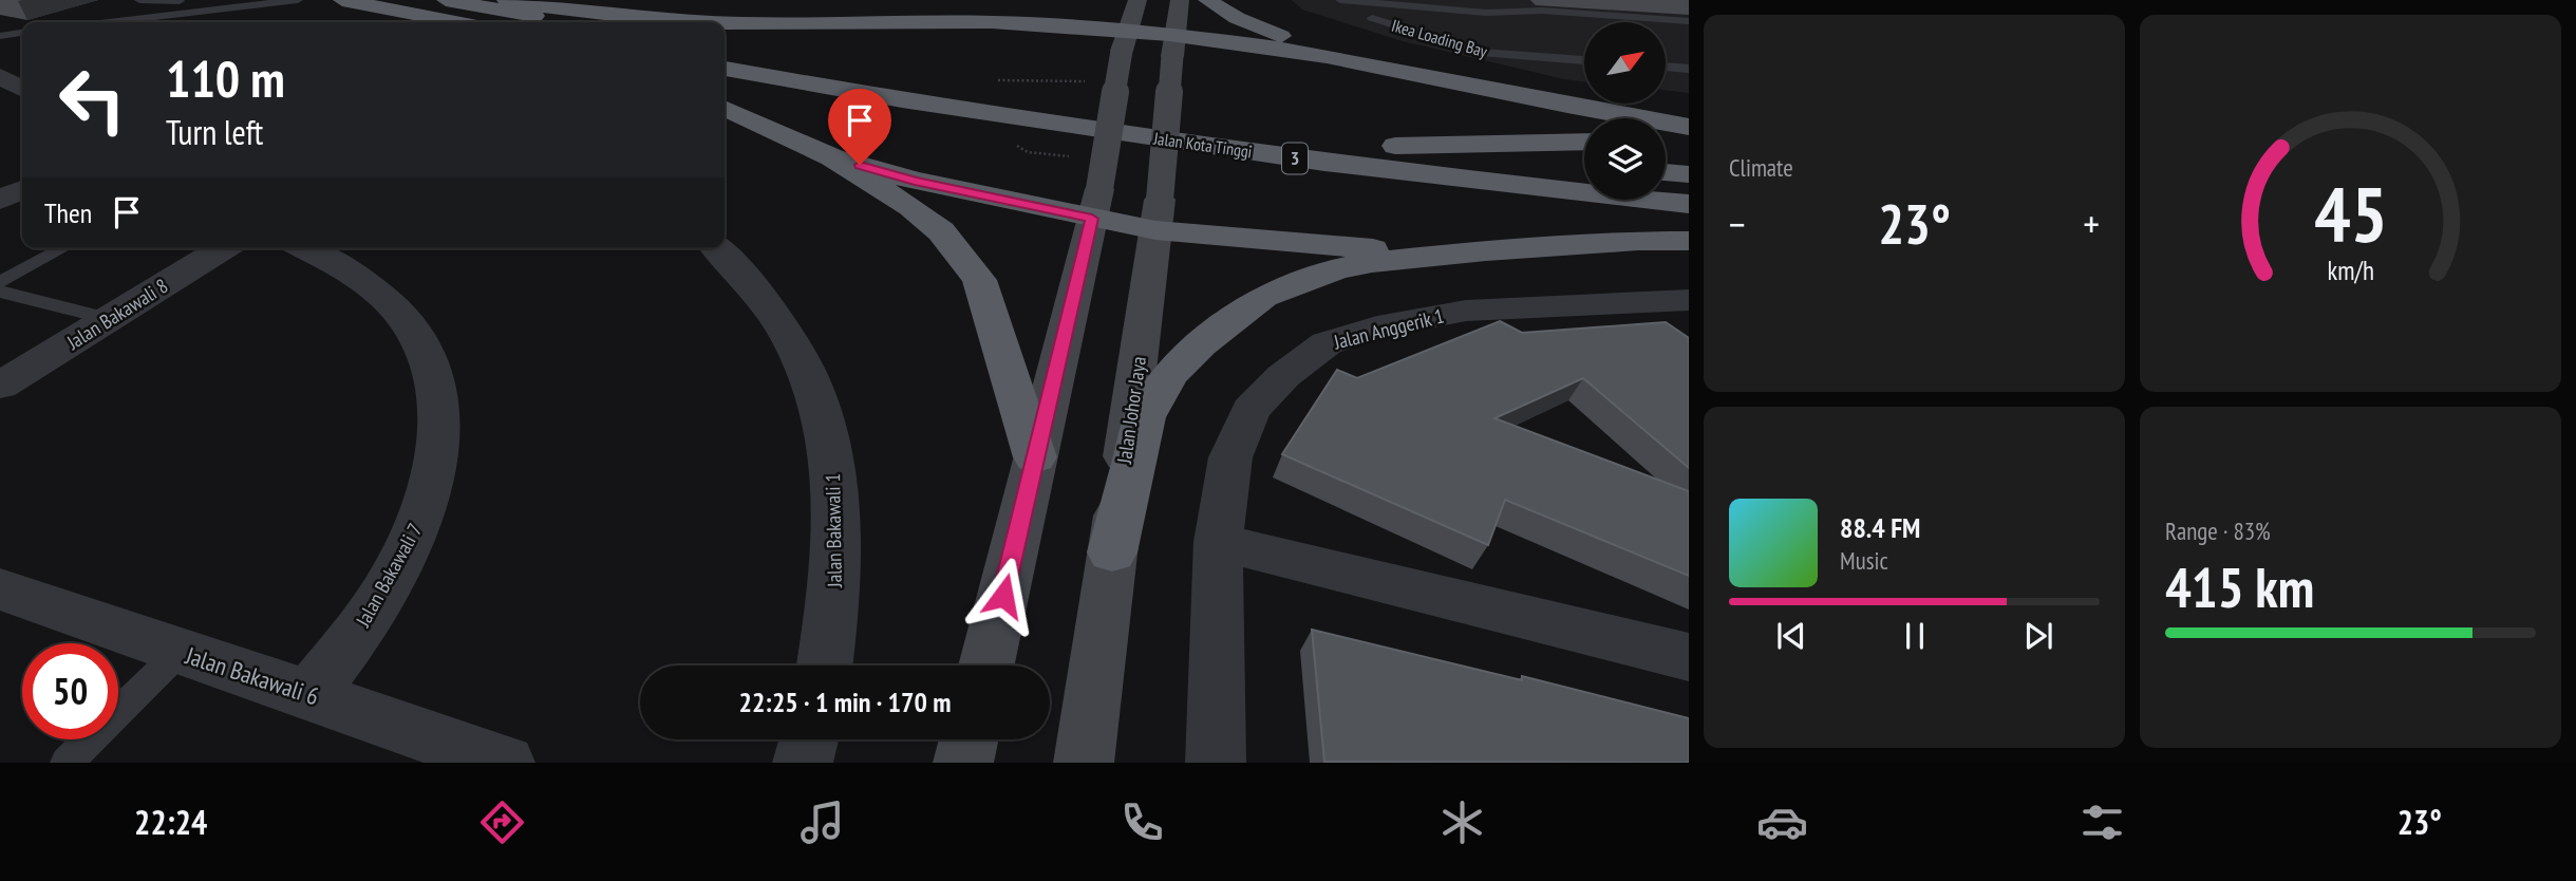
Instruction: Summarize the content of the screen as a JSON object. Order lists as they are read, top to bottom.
{
  "streets": {
    "highway": ["Jalan Kota Tinggi", "3"],
    "main road": ["Jalan Johor Jaya"],
    "street": [
      "Jalan Bakawali 8",
      "Jalan Anggerik 1",
      "Jalan Bakawali 1",
      "Jalan Bakawali 7",
      "Jalan Bakawali 6"
    ],
    "lane": ["Ikea Loading Bay"]
  },
  "crossings": [
    ["Jalan Bakawali 7", "Jalan Bakawali 6"]
  ],
  "north": "top right",
  "page": {
    "tile": [
      "Climate",
      ["Range · 83%", "415 km"]
    ],
    "turn": ["110 m", "Turn left"],
    "then": "Then",
    "heat": ["−", "23°", "+"],
    "song": ["88.4 FM", "Music"],
    "limit": "50",
    "trip": "22:25 · 1 min · 170 m",
    "tabs": ["22:24", "23°"],
    "gauge": ["45", "km/h"]
  }
}
